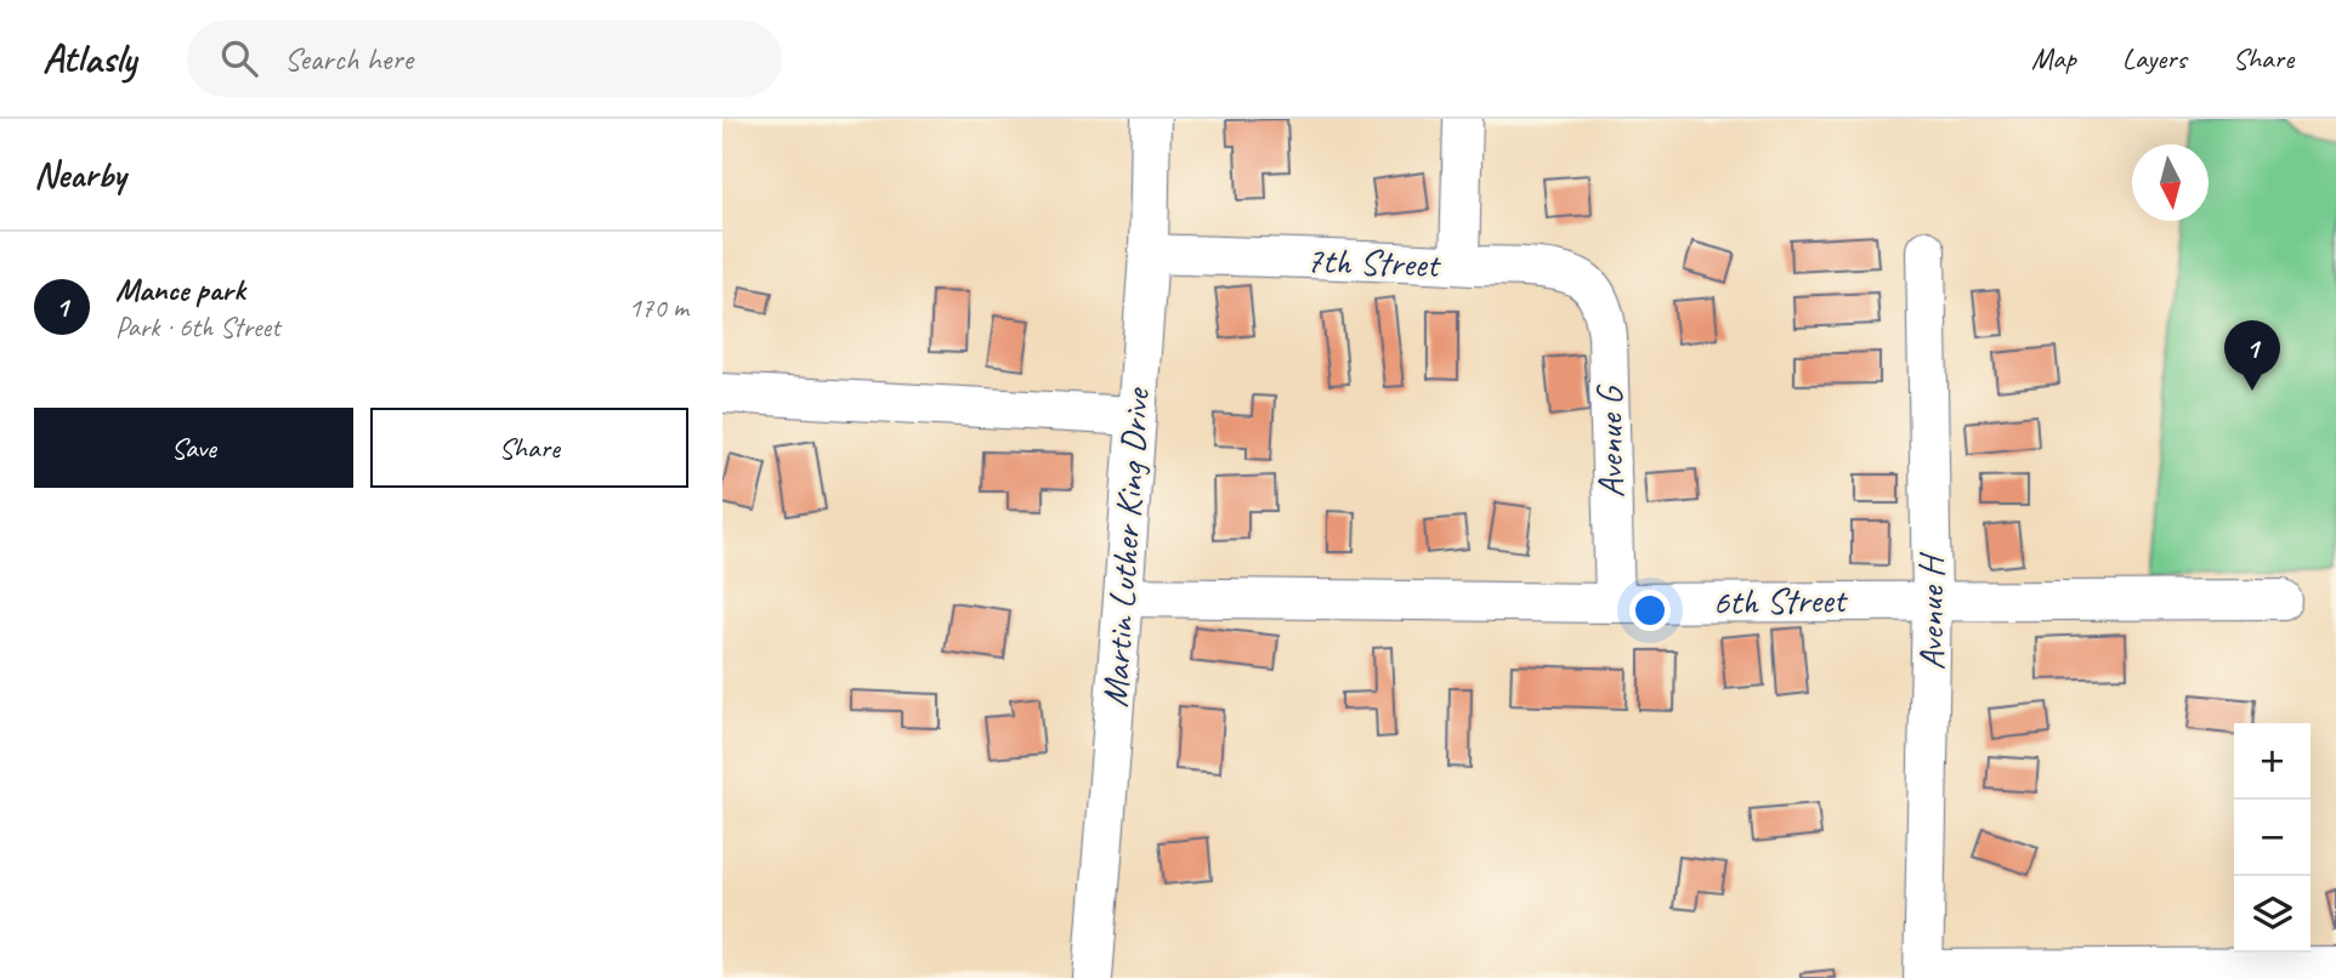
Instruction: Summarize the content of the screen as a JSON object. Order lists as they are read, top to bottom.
{
  "streets": {
    "street": [
      "7th Street",
      "Avenue G",
      "Martin Luther King Drive",
      "6th Street",
      "Avenue H"
    ]
  },
  "crossings": [
    ["7th Street", "Avenue G"],
    ["7th Street", "Martin Luther King Drive"],
    ["Avenue G", "6th Street"],
    ["Martin Luther King Drive", "6th Street"],
    ["6th Street", "Avenue H"]
  ],
  "north": "bottom",
  "page": {
    "header": "Atlasly",
    "search": "Search here",
    "nav": ["Map", "Layers", "Share"],
    "heading": "Nearby",
    "list": [
      {
        "mark": "1",
        "name": "Mance park",
        "note": "Park · 6th Street",
        "value": "170 m"
      }
    ],
    "pins": "1",
    "buttons": ["Save", "Share"],
    "map_buttons": ["+", "−"]
  }
}
